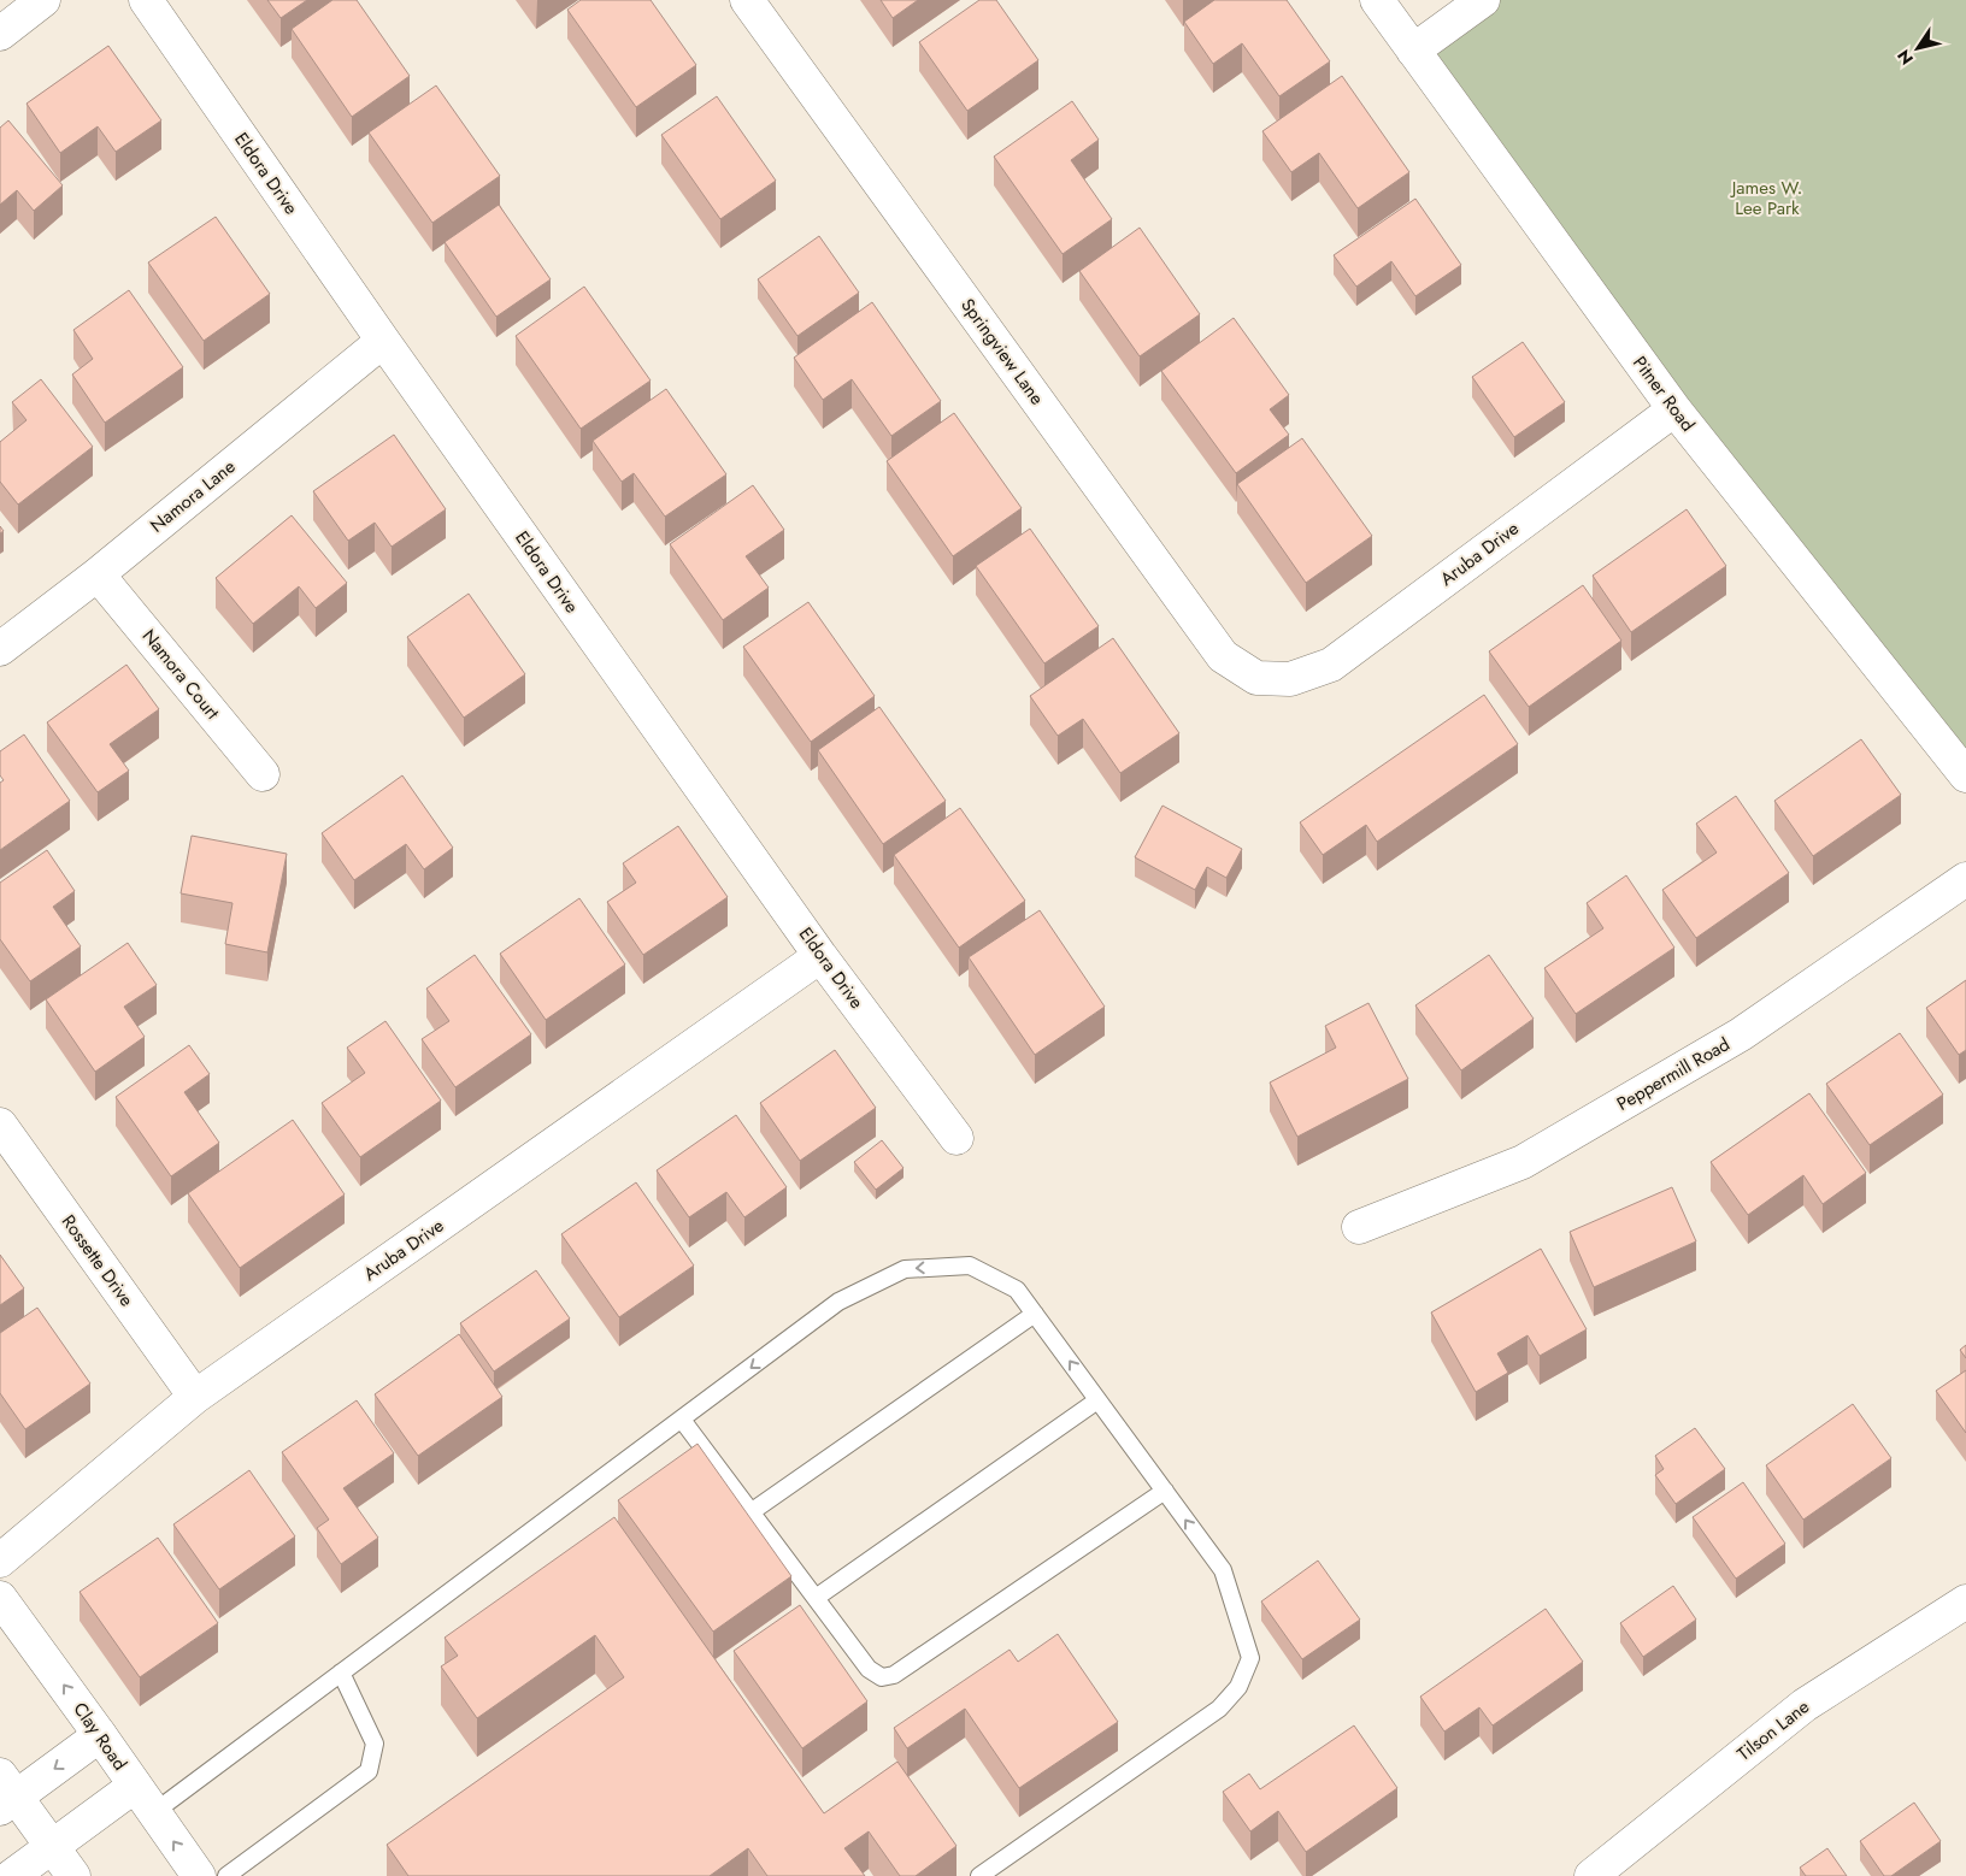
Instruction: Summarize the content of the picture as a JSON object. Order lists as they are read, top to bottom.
{
  "streets": {
    "street": [
      "Eldora Drive",
      "Springview Lane",
      "Pitner Road",
      "Namora Lane",
      "Aruba Drive",
      "Namora Court",
      "Peppermill Road",
      "Rossette Drive",
      "Tilson Lane",
      "Clay Road"
    ]
  },
  "crossings": [
    ["Eldora Drive", "Namora Lane"],
    ["Eldora Drive", "Aruba Drive"],
    ["Springview Lane", "Aruba Drive"],
    ["Pitner Road", "Aruba Drive"],
    ["Namora Lane", "Namora Court"],
    ["Aruba Drive", "Rossette Drive"]
  ],
  "one_way": ["Clay Road"],
  "parks": ["James W. Lee Park"],
  "north": "bottom left"
}
